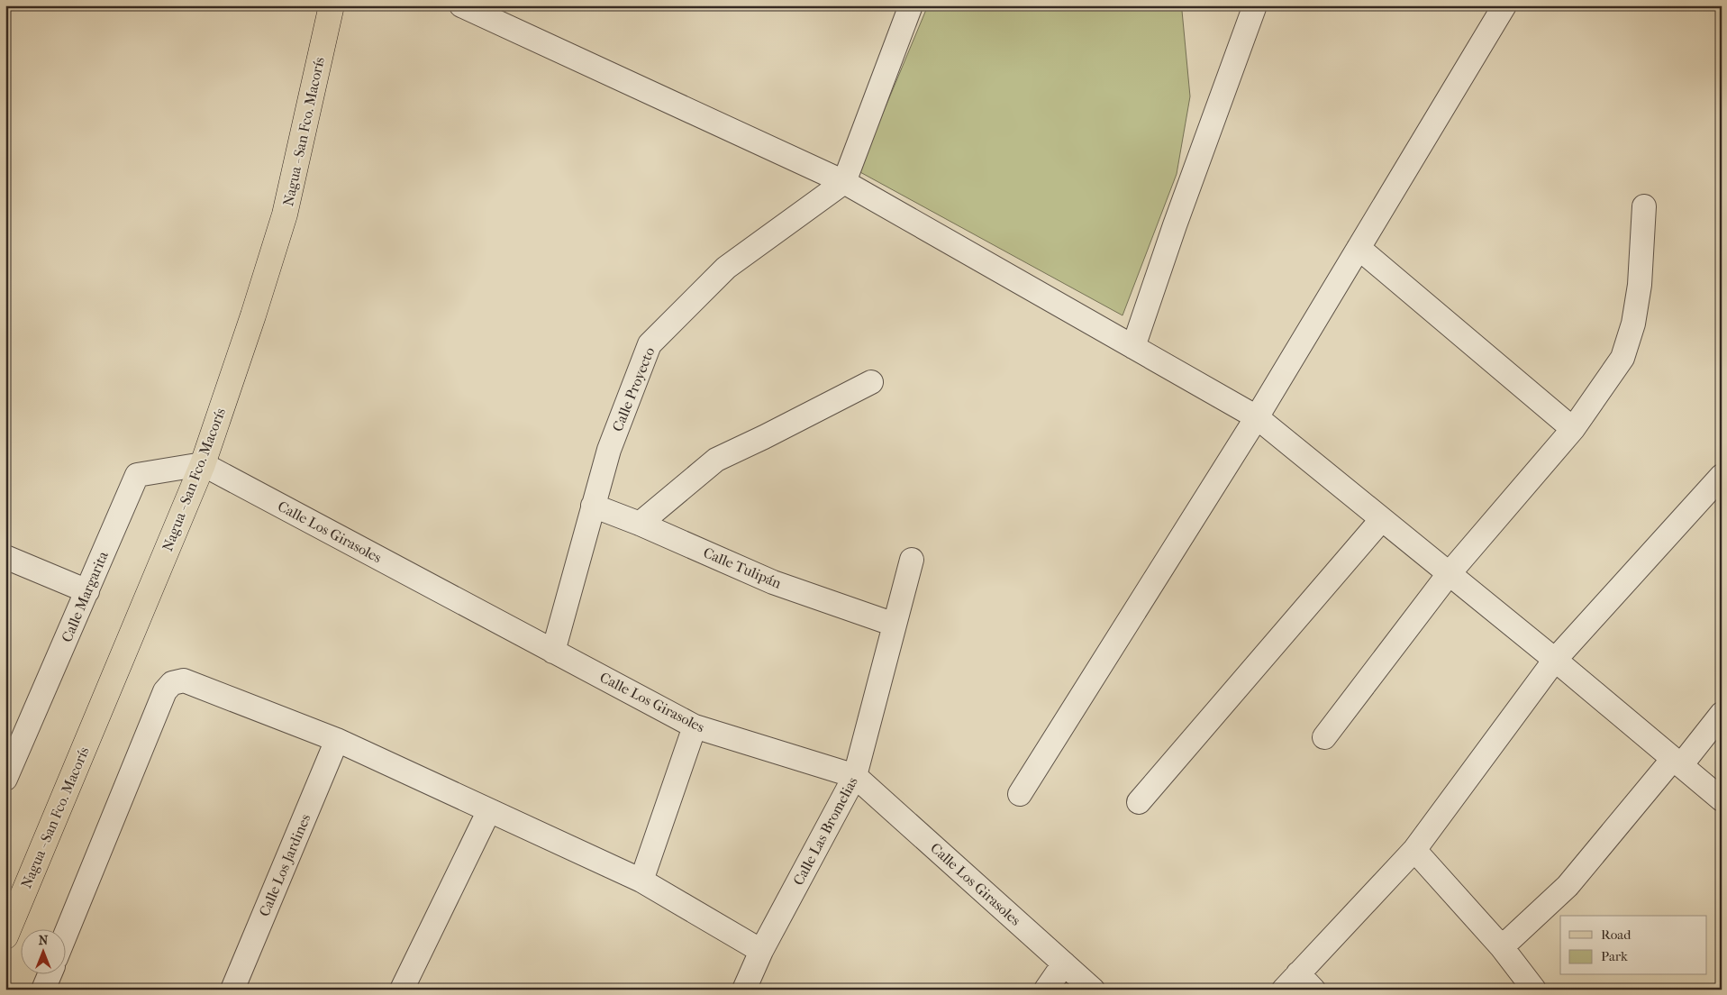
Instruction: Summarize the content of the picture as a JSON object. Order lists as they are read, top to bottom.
{
  "streets": {
    "main road": ["Nagua - San Fco. Macorís"],
    "street": [
      "Calle Proyecto",
      "Calle Los Girasoles",
      "Calle Tulipán",
      "Calle Margarita",
      "Calle Las Bromelias",
      "Calle Los Jardines"
    ]
  },
  "crossings": [
    ["Nagua - San Fco. Macorís", "Calle Los Girasoles"],
    ["Nagua - San Fco. Macorís", "Calle Margarita"],
    ["Calle Proyecto", "Calle Los Girasoles"],
    ["Calle Proyecto", "Calle Tulipán"],
    ["Calle Los Girasoles", "Calle Margarita"],
    ["Calle Los Girasoles", "Calle Las Bromelias"],
    ["Calle Tulipán", "Calle Las Bromelias"]
  ],
  "legend": ["Road", "Park"],
  "north": "top"
}
